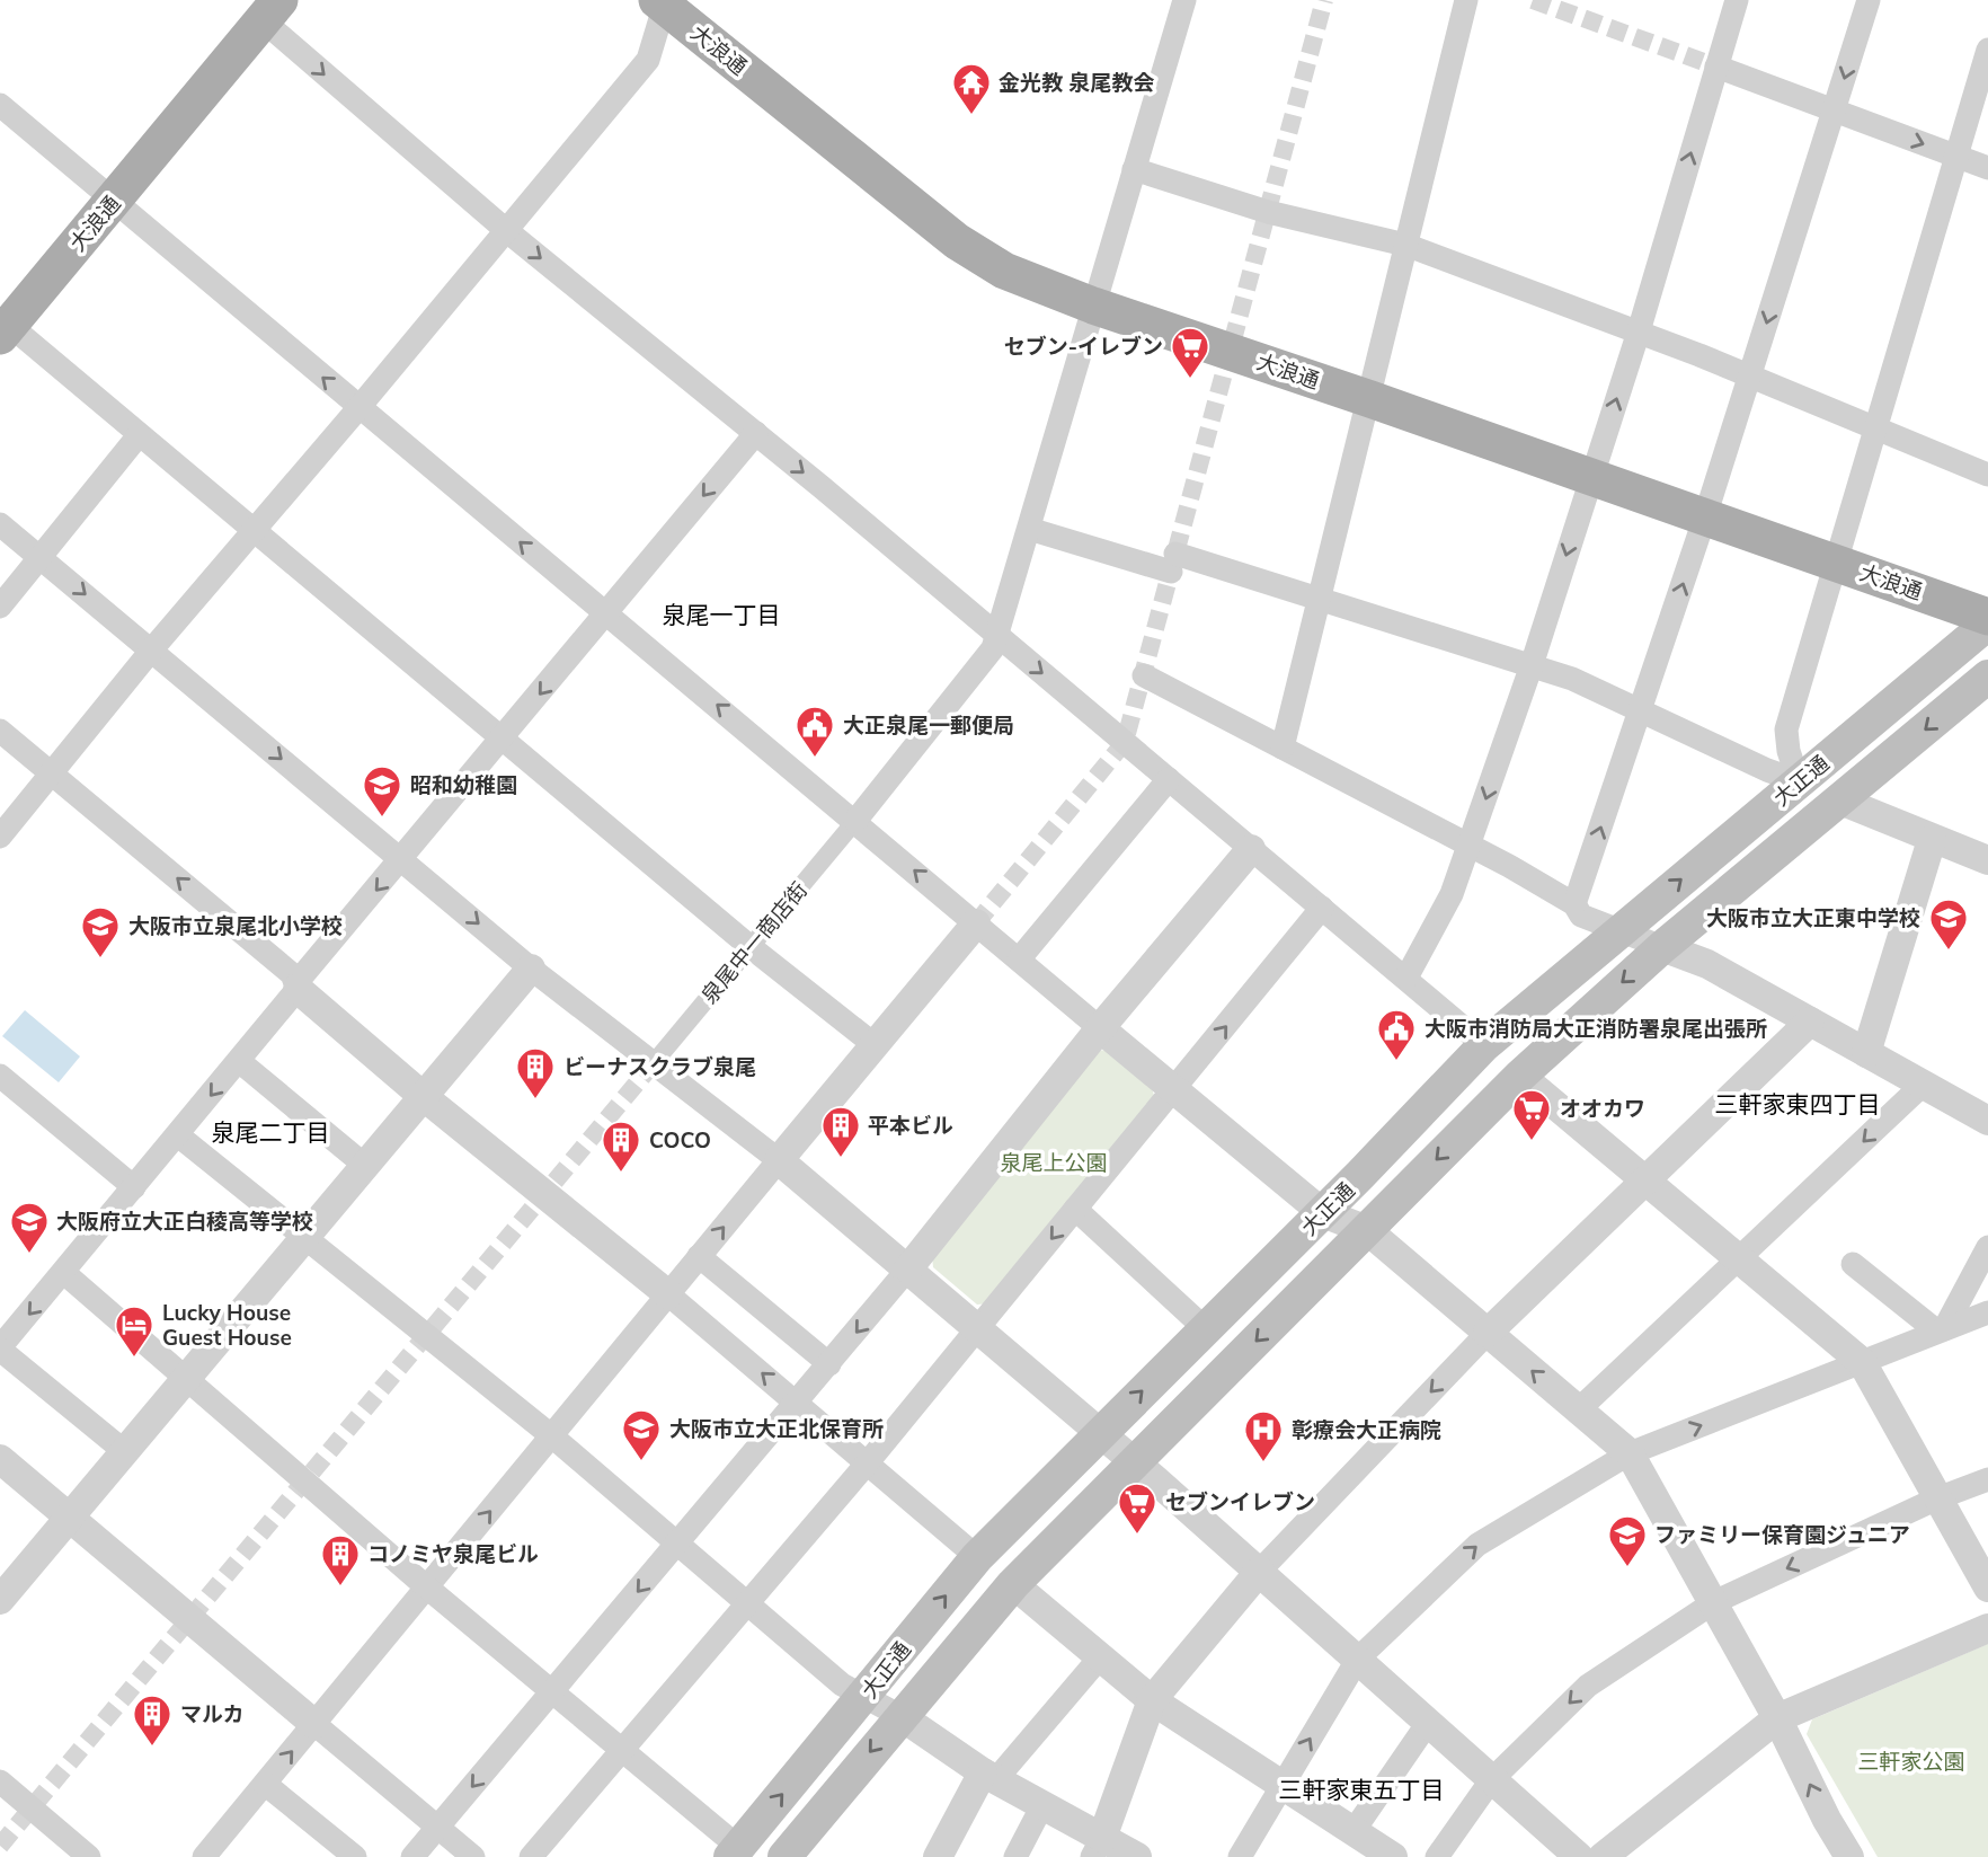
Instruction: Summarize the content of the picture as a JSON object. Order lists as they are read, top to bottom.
{
  "streets": {
    "main road": ["大浪通", "大正通"],
    "street": ["泉尾中一商店街"]
  },
  "districts": [
    "泉尾一丁目",
    "三軒家東四丁目",
    "泉尾二丁目",
    "三軒家東五丁目"
  ],
  "parks": ["泉尾上公園", "三軒家公園"],
  "places": {
    "temple": ["金光教 泉尾教会"],
    "supermarket": ["セブン-イレブン", "オオカワ", "セブンイレブン"],
    "public building": ["大正泉尾一郵便局", "大阪市消防局大正消防署泉尾出張所"],
    "school or university": [
      "昭和幼稚園",
      "大阪市立大正東中学校",
      "大阪市立泉尾北小学校",
      "大阪府立大正白稜高等学校",
      "大阪市立大正北保育所",
      "ファミリー保育園ジュニア"
    ],
    "building": [
      "ビーナスクラブ泉尾",
      "平本ビル",
      "COCO",
      "コノミヤ泉尾ビル",
      "マルカ"
    ],
    "hotel": ["Lucky House Guest House"],
    "hospital": ["彰療会大正病院"]
  }
}
